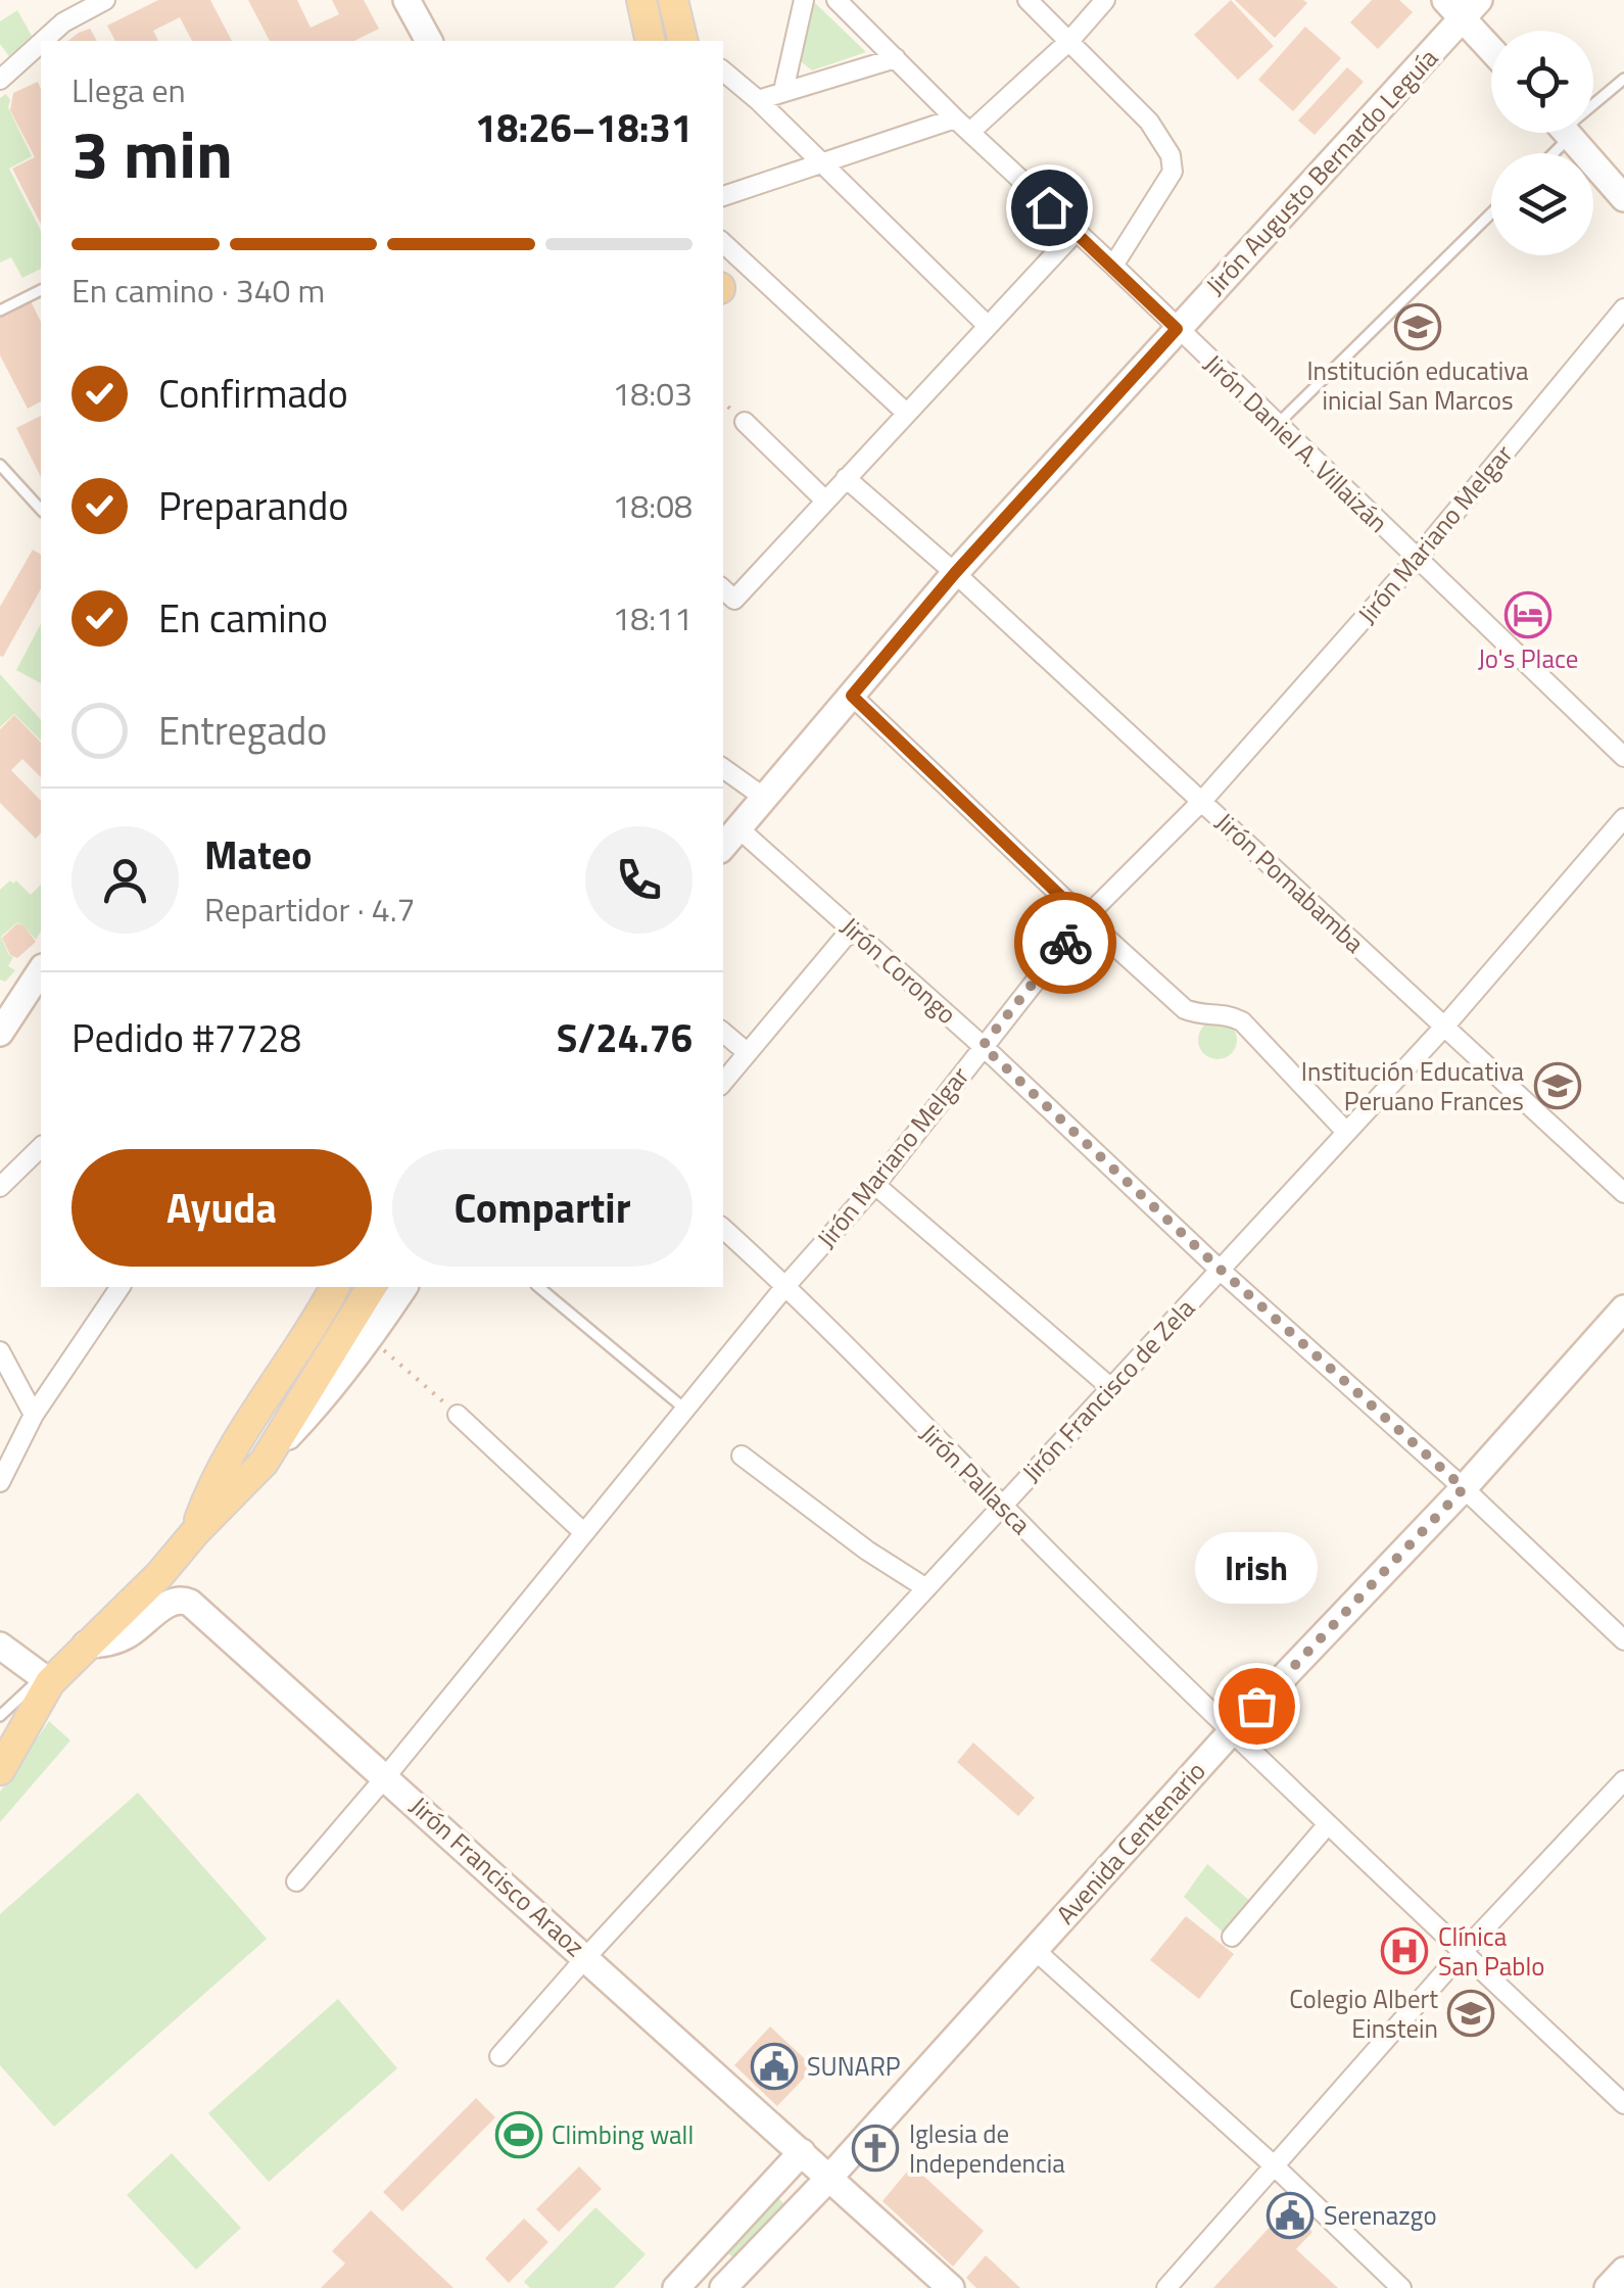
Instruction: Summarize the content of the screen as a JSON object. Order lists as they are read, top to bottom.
{
  "streets": {
    "main road": ["Jirón Augusto Bernardo Leguía", "Avenida Centenario", "Jirón Francisco Araoz"],
    "street": [
      "Jirón Daniel A. Villaizán",
      "Jirón Mariano Melgar",
      "Jirón Pomabamba",
      "Jirón Corongo",
      "Jirón Francisco de Zela",
      "Jirón Pallasca"
    ]
  },
  "crossings": [
    ["Jirón Augusto Bernardo Leguía", "Jirón Daniel A. Villaizán"],
    ["Jirón Augusto Bernardo Leguía", "Jirón Pomabamba"],
    ["Jirón Augusto Bernardo Leguía", "Jirón Corongo"],
    ["Jirón Daniel A. Villaizán", "Jirón Mariano Melgar"],
    ["Jirón Mariano Melgar", "Jirón Pomabamba"],
    ["Jirón Mariano Melgar", "Jirón Corongo"],
    ["Jirón Mariano Melgar", "Jirón Pallasca"],
    ["Jirón Mariano Melgar", "Jirón Francisco Araoz"],
    ["Jirón Pomabamba", "Jirón Francisco de Zela"],
    ["Jirón Corongo", "Jirón Francisco de Zela"],
    ["Jirón Corongo", "Avenida Centenario"],
    ["Jirón Francisco de Zela", "Jirón Pallasca"],
    ["Jirón Francisco de Zela", "Jirón Francisco Araoz"],
    ["Jirón Pallasca", "Avenida Centenario"],
    ["Avenida Centenario", "Jirón Francisco Araoz"]
  ],
  "places": {
    "school or university": ["Institución educativa inicial San Marcos", "Institución Educativa Peruano Frances", "Colegio Albert Einstein"],
    "hotel": ["Jo's Place"],
    "other": ["Irish"],
    "hospital": ["Clínica San Pablo"],
    "public building": ["SUNARP", "Serenazgo"],
    "sports": ["Climbing wall"],
    "church": ["Iglesia de Independencia"]
  },
  "page": {
    "heading": ["3 min", "Llega en", "18:26–18:31"],
    "panel": [
      "Mateo",
      "Repartidor · 4.7",
      "Pedido #7728",
      "S/24.76"
    ],
    "bar": "En camino · 340 m",
    "list": [
      ["Confirmado", "18:03"],
      ["Preparando", "18:08"],
      ["En camino", "18:11"],
      "Entregado"
    ],
    "buttons": ["Ayuda", "Compartir"],
    "bubble": "Irish"
  }
}
